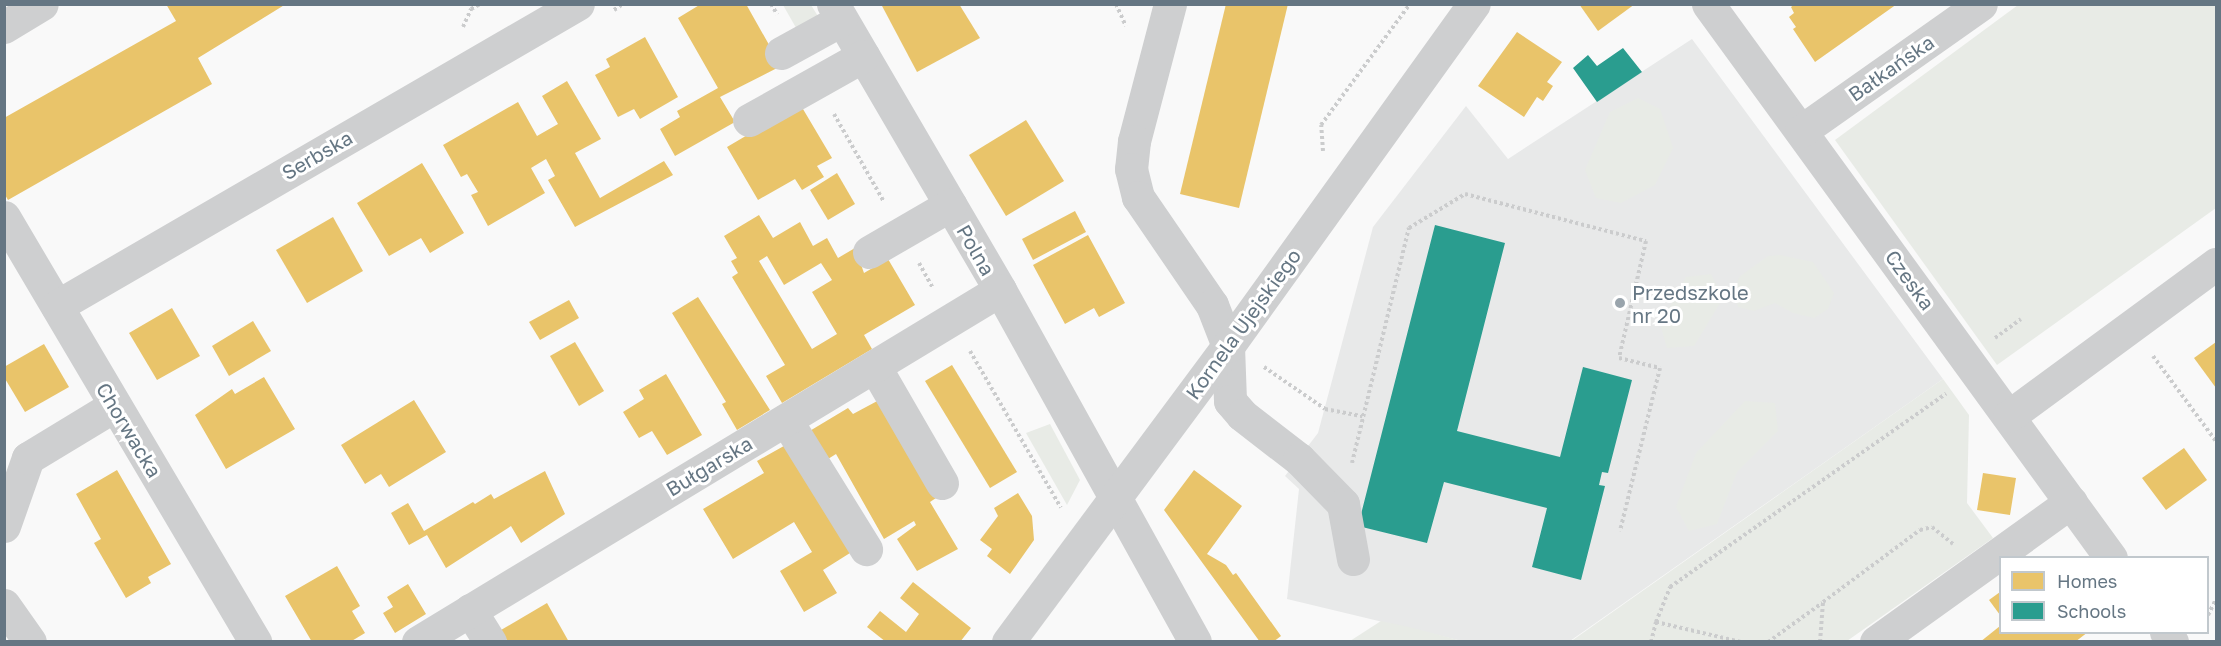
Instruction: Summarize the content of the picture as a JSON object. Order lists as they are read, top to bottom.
{
  "streets": {
    "street": [
      "Bałkańska",
      "Serbska",
      "Polna",
      "Czeska",
      "Kornela Ujejskiego",
      "Chorwacka",
      "Bułgarska"
    ]
  },
  "crossings": [
    ["Bałkańska", "Czeska"],
    ["Serbska", "Chorwacka"],
    ["Polna", "Kornela Ujejskiego"],
    ["Polna", "Bułgarska"]
  ],
  "places": ["Przedszkole nr 20"],
  "legend": ["Homes", "Schools"]
}
